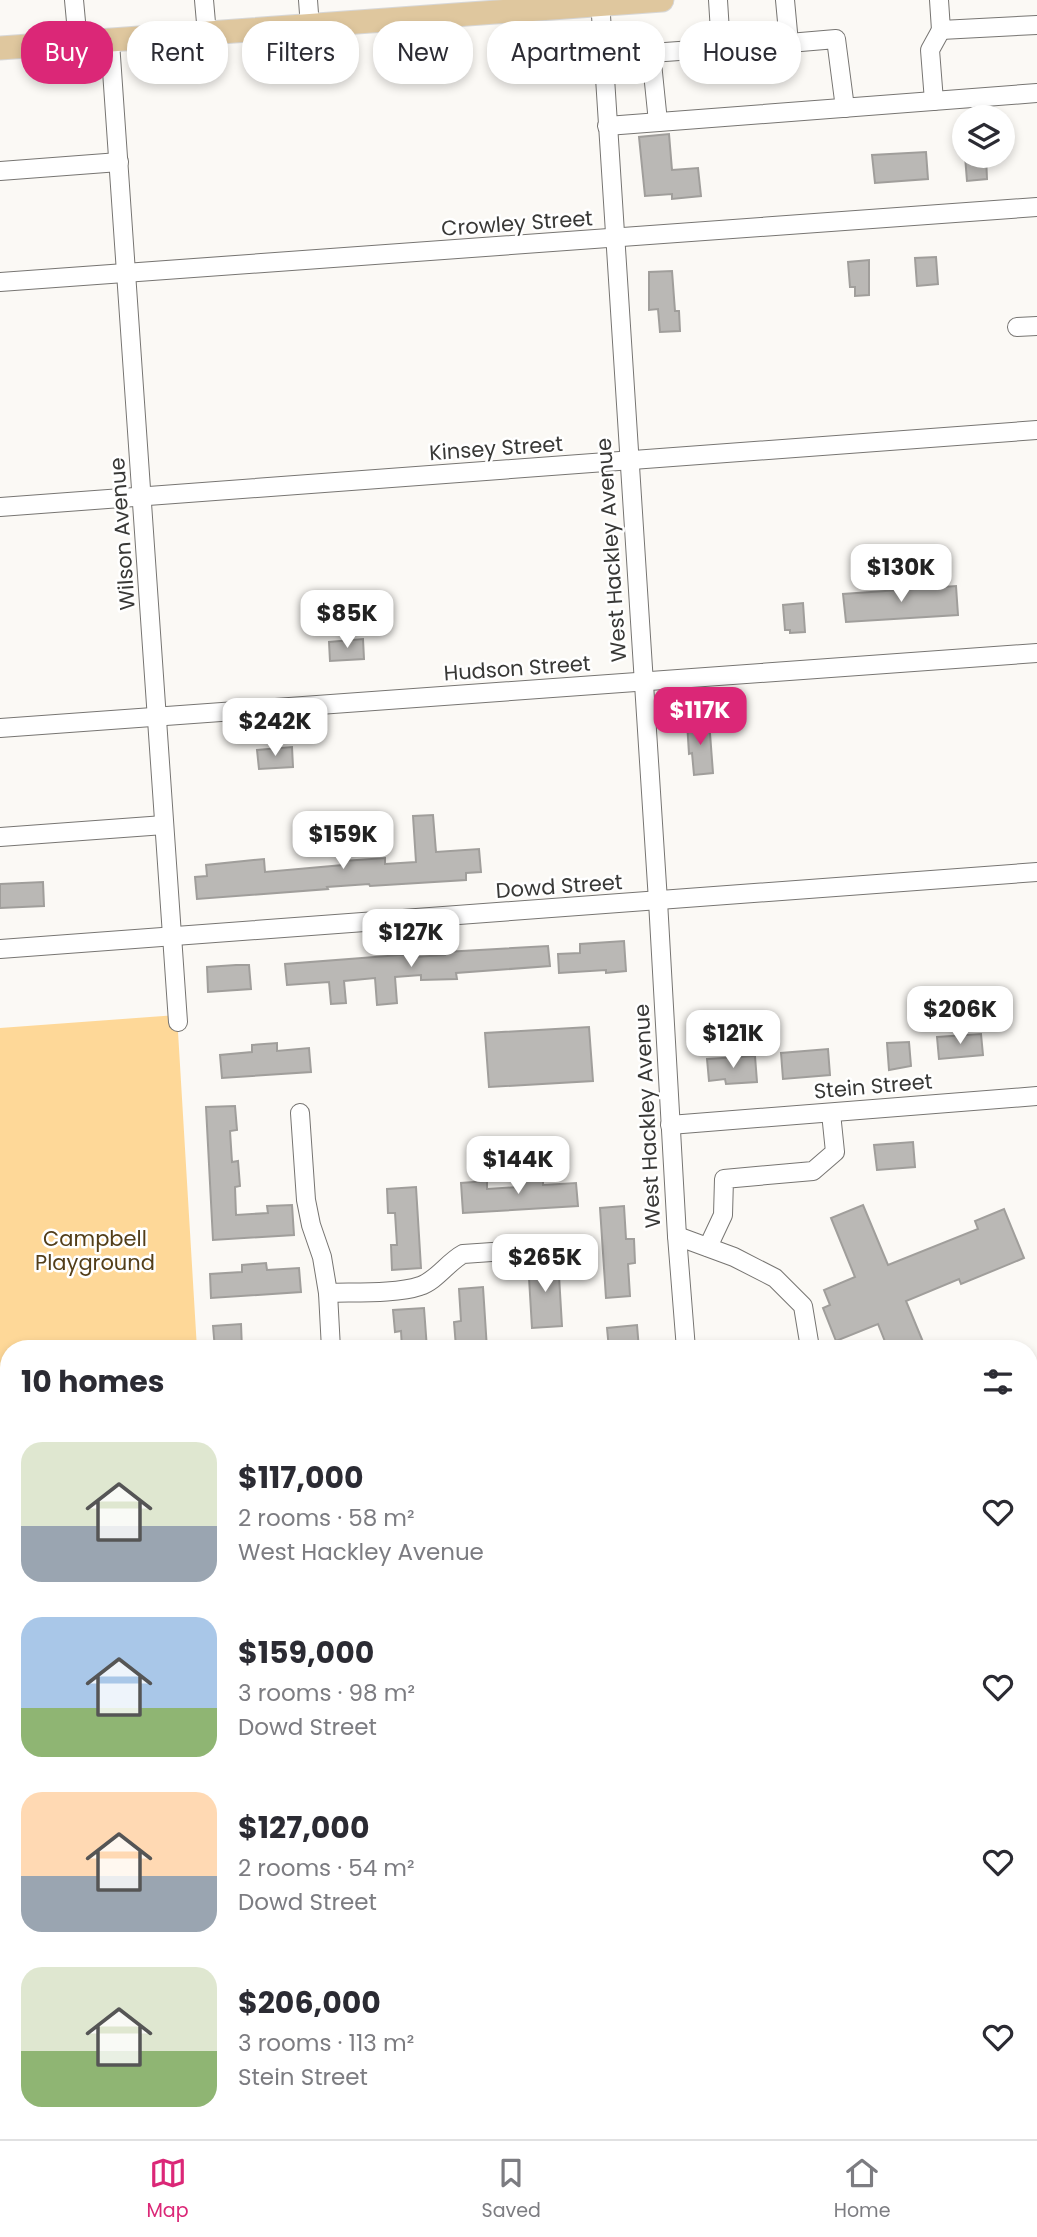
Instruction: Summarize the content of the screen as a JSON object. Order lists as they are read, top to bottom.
{
  "streets": {
    "street": [
      "Crowley Street",
      "Kinsey Street",
      "Wilson Avenue",
      "West Hackley Avenue",
      "Hudson Street",
      "Dowd Street",
      "Stein Street"
    ]
  },
  "crossings": [
    ["Crowley Street", "Wilson Avenue"],
    ["Crowley Street", "West Hackley Avenue"],
    ["Kinsey Street", "Wilson Avenue"],
    ["Kinsey Street", "West Hackley Avenue"],
    ["Wilson Avenue", "Hudson Street"],
    ["Wilson Avenue", "Dowd Street"],
    ["West Hackley Avenue", "Hudson Street"],
    ["West Hackley Avenue", "Dowd Street"],
    ["West Hackley Avenue", "Stein Street"]
  ],
  "parks": ["Campbell Playground"],
  "page": {
    "chip": [
      "Buy",
      "Rent",
      "Filters",
      "New",
      "Apartment",
      "House"
    ],
    "price": [
      "$130K",
      "$85K",
      "$117K",
      "$242K",
      "$159K",
      "$127K",
      "$206K",
      "$121K",
      "$144K",
      "$265K"
    ],
    "heading": "10 homes",
    "list": [
      {
        "name": "$117,000",
        "note": "2 rooms · 58 m² · West Hackley Avenue"
      },
      {
        "name": "$159,000",
        "note": "3 rooms · 98 m² · Dowd Street"
      },
      {
        "name": "$127,000",
        "note": "2 rooms · 54 m² · Dowd Street"
      },
      {
        "name": "$206,000",
        "note": "3 rooms · 113 m² · Stein Street"
      }
    ],
    "tabs": ["Map", "Saved", "Home"]
  }
}
